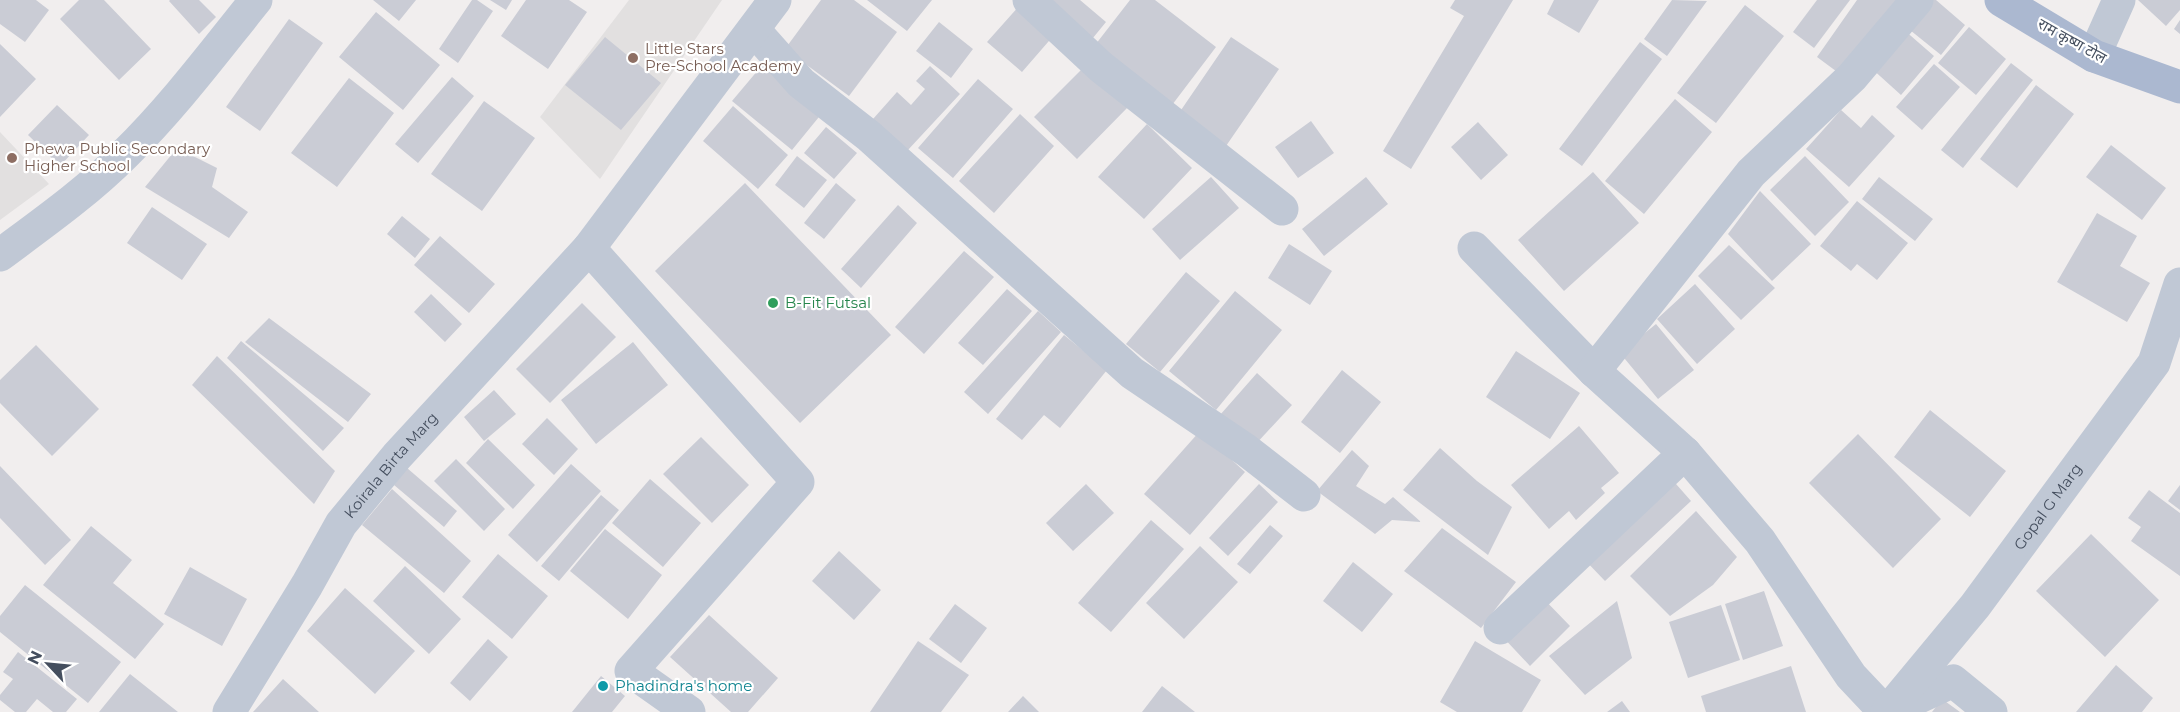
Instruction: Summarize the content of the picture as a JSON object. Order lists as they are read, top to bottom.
{
  "streets": {
    "main road": ["राम कृष्ण टोल"],
    "street": ["Koirala Birta Marg", "Gopal G Marg"]
  },
  "places": [
    "Little Stars Pre-School Academy",
    "Phewa Public Secondary Higher School",
    "B-Fit Futsal",
    "Phadindra's home"
  ],
  "north": "top left"
}
